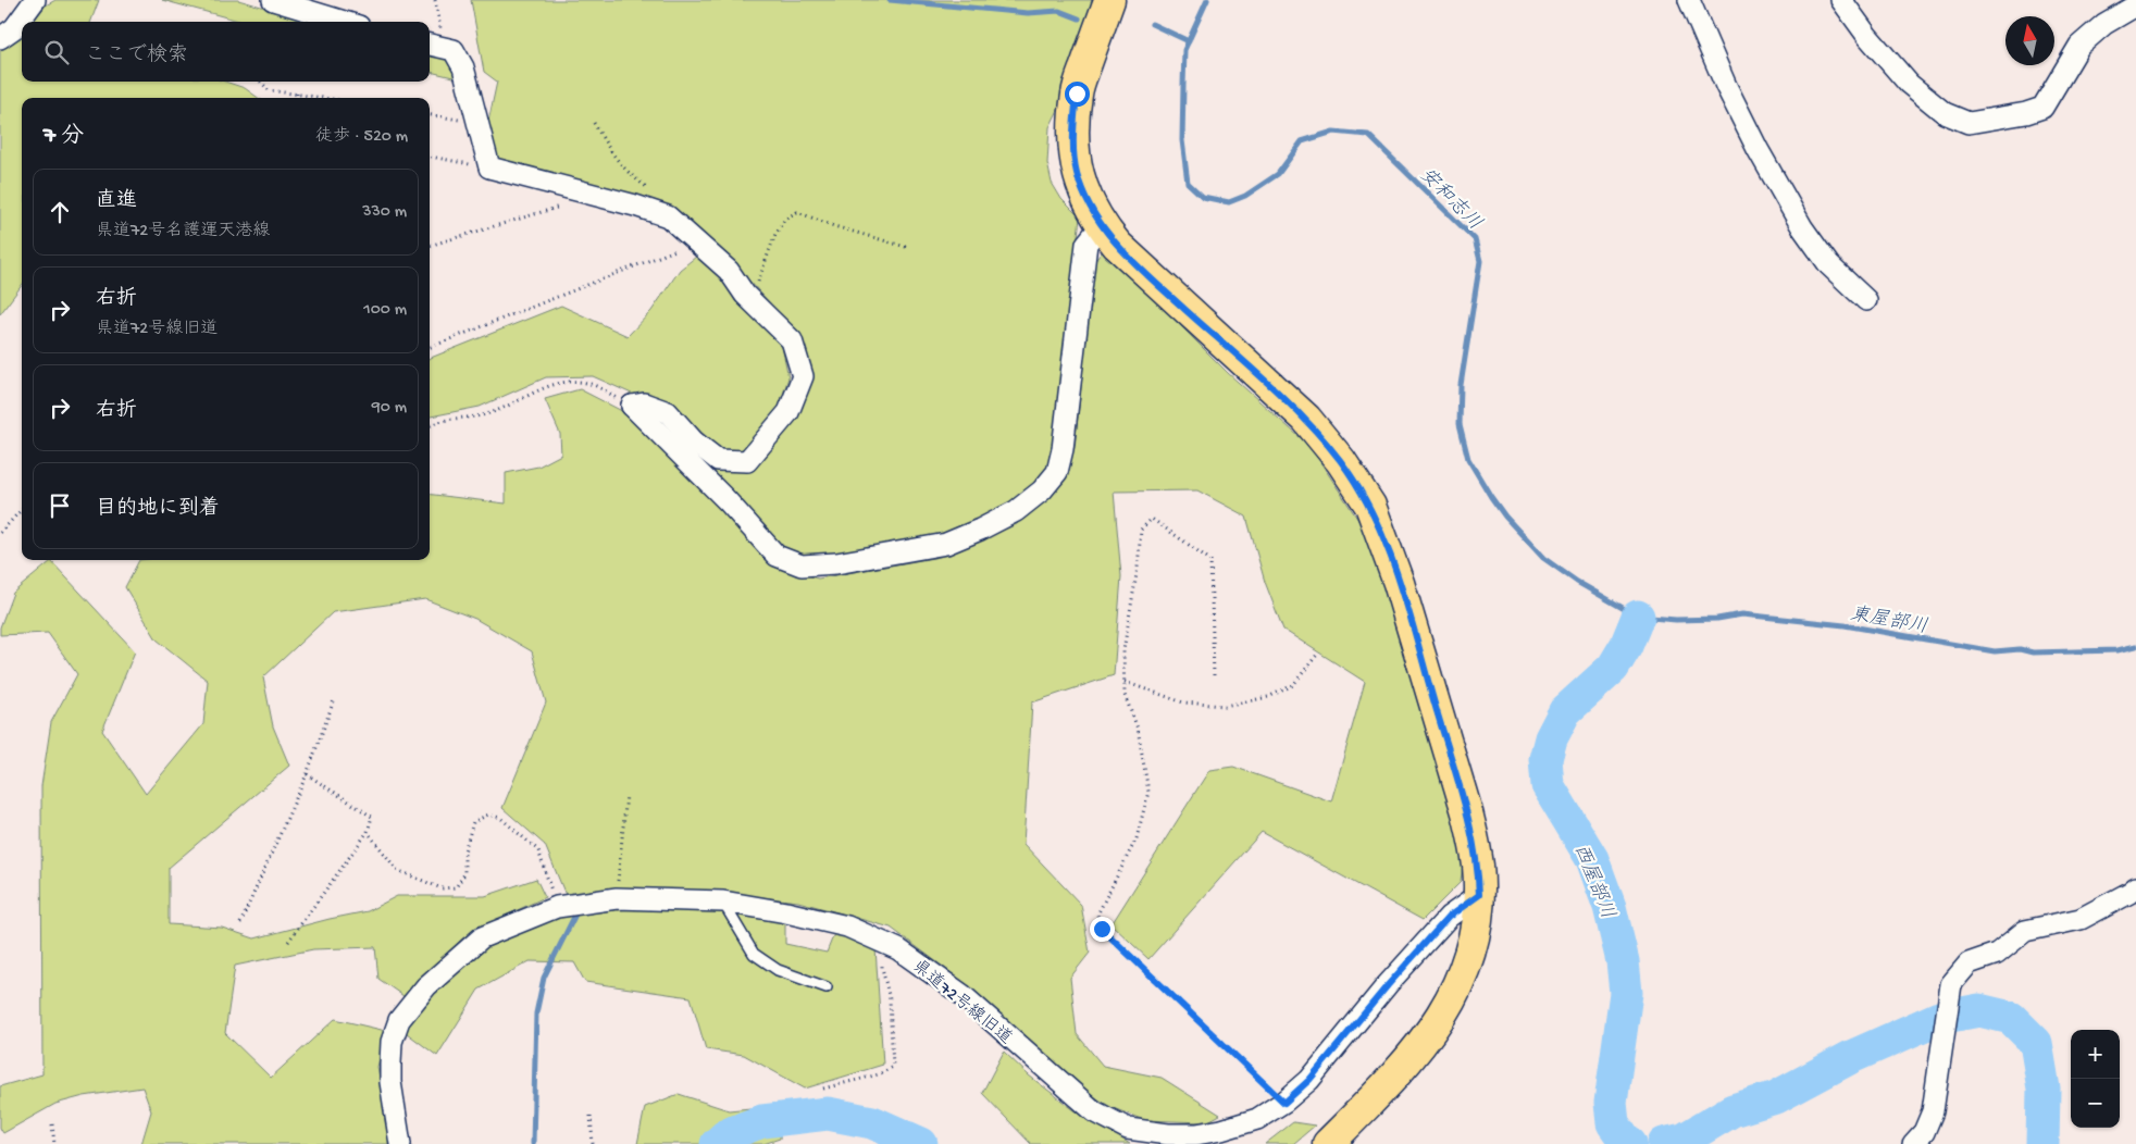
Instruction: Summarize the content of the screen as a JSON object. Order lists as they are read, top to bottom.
{
  "streets": {
    "street": ["県道72号線旧道"]
  },
  "water": ["安和志川", "東屋部川", "西屋部川"],
  "north": "top",
  "page": {
    "search": "ここで検索",
    "heading": ["7 分", "徒歩 · 520 m"],
    "list": [
      ["直進", "県道72号名護運天港線", "330 m"],
      ["右折", "県道72号線旧道", "100 m"],
      ["右折", "90 m"],
      "目的地に到着"
    ],
    "map_buttons": ["+", "−"]
  }
}
